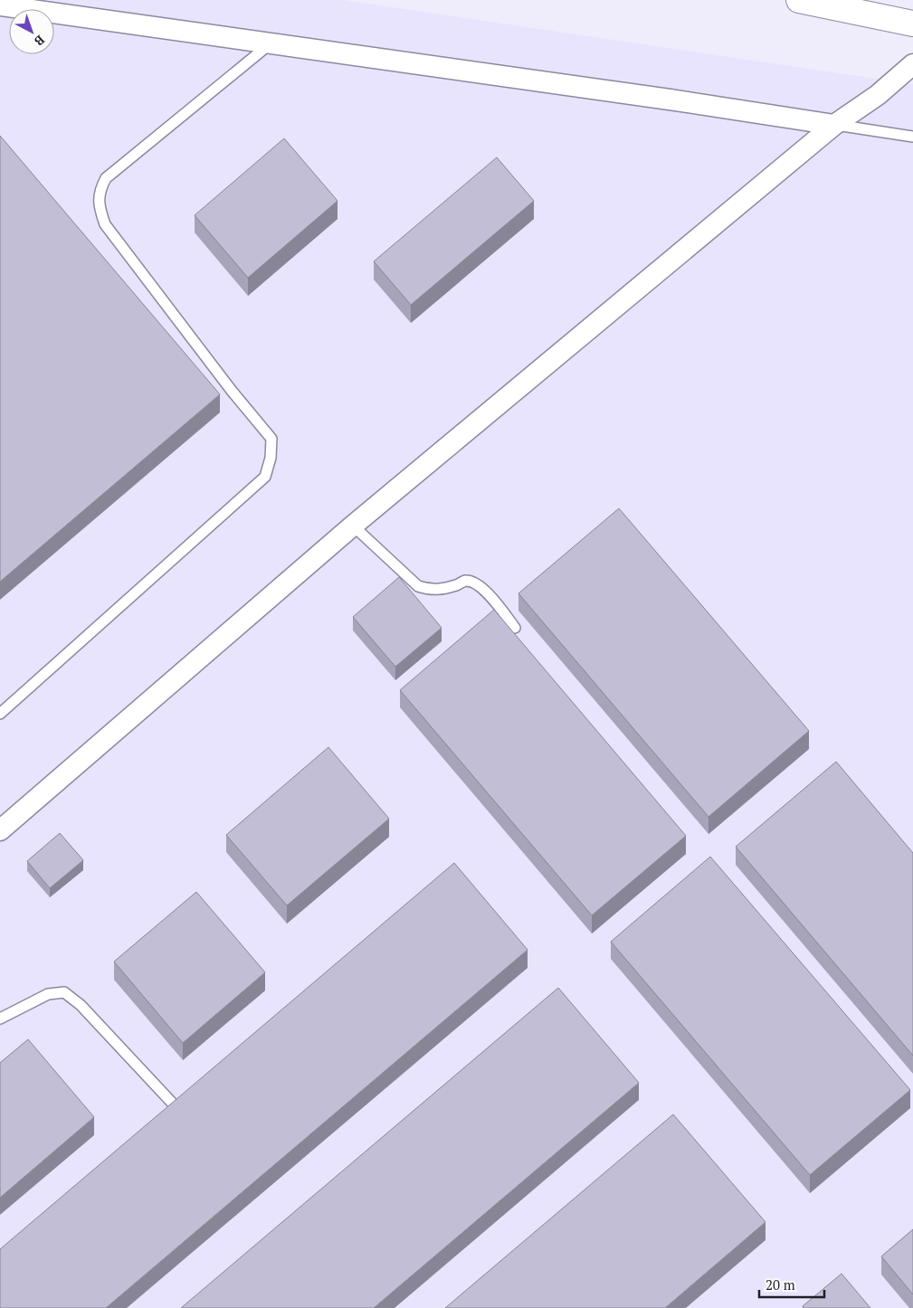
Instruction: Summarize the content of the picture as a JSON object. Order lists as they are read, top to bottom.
{
  "scale_bar": "20 m",
  "north": "bottom right"
}
